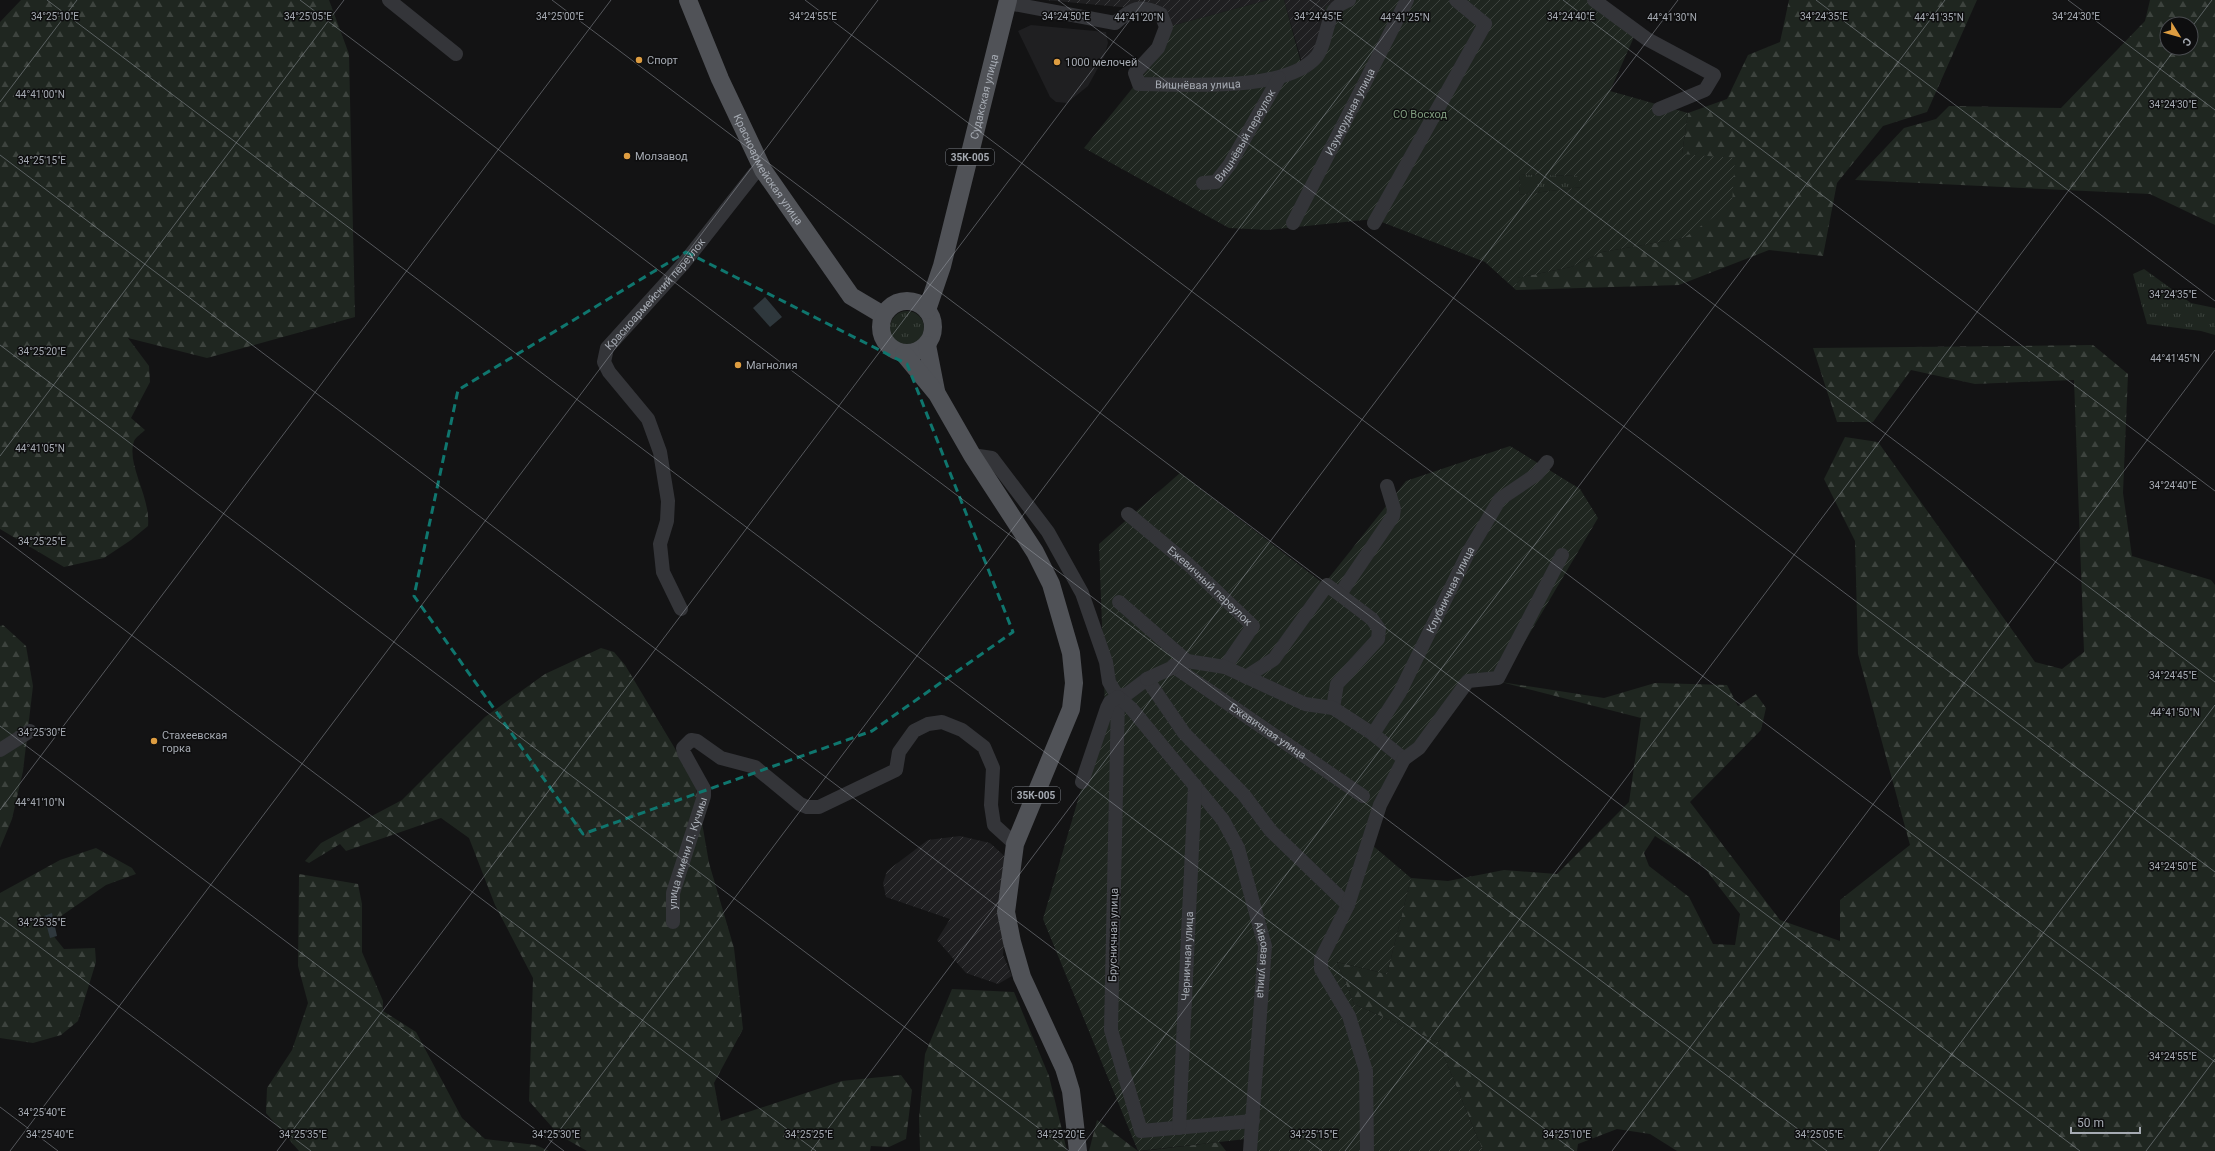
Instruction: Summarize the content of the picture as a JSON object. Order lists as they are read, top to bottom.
{
  "streets": {
    "main road": ["Судакская улица", "35К-005", "Красноармейская улица"],
    "street": [
      "Вишнёвая улица",
      "Изумрудная улица",
      "Вишнёвый переулок",
      "Красноармейский переулок",
      "Ежевичный переулок",
      "Клубничная улица",
      "Ежевичная улица",
      "улица имени Л. Кучмы",
      "Брусничная улица",
      "Черничная улица",
      "Айвовая улица"
    ]
  },
  "crossings": [
    ["Вишнёвая улица", "Судакская улица"],
    ["Вишнёвая улица", "Вишнёвый переулок"],
    ["Судакская улица", "35К-005"],
    ["Судакская улица", "Красноармейская улица"],
    ["35К-005", "Красноармейская улица"],
    ["35К-005", "улица имени Л. Кучмы"],
    ["Красноармейская улица", "Красноармейский переулок"],
    ["Брусничная улица", "Черничная улица"],
    ["Брусничная улица", "Айвовая улица"],
    ["Черничная улица", "Айвовая улица"]
  ],
  "parks": ["СО Восход"],
  "places": [
    "Спорт",
    "1000 мелочей",
    "Молзавод",
    "Магнолия",
    "Стахеевская горка"
  ],
  "scale_bar": "50 m",
  "north": "bottom right",
  "coordinates": [
    "34°25'10\"E",
    "34°25'00\"E",
    "34°24'55\"E",
    "34°24'45\"E",
    "34°24'35\"E",
    "34°25'05\"E",
    "34°24'50\"E",
    "34°24'40\"E",
    "34°24'30\"E",
    "44°41'20\"N",
    "44°41'25\"N",
    "44°41'30\"N",
    "44°41'35\"N",
    "44°41'00\"N",
    "34°25'15\"E",
    "34°25'20\"E",
    "44°41'45\"N",
    "44°41'05\"N",
    "34°25'25\"E",
    "44°41'50\"N",
    "34°25'30\"E",
    "44°41'10\"N",
    "34°25'35\"E",
    "34°25'40\"E"
  ]
}
